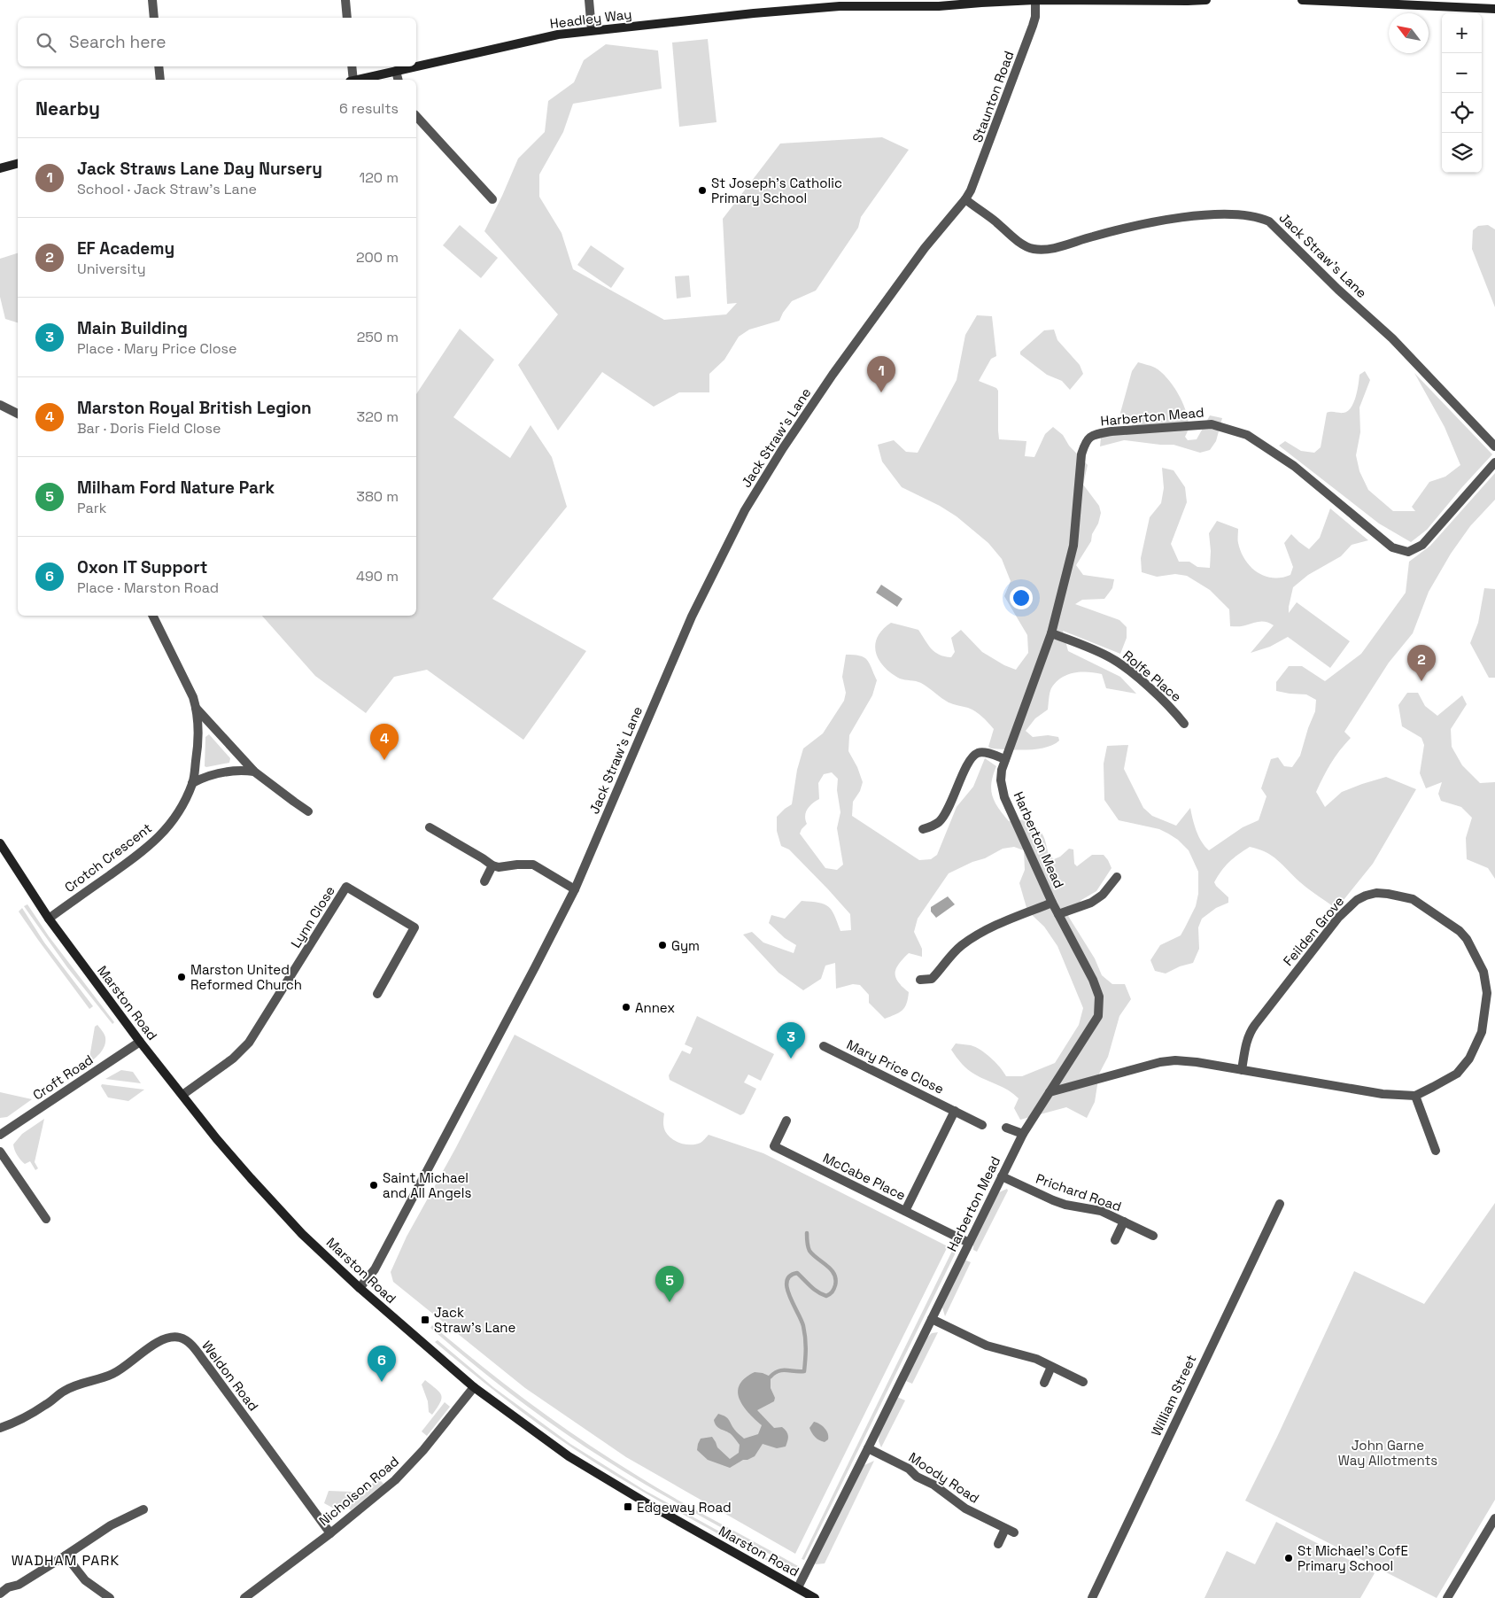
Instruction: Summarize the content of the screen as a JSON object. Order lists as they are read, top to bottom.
{
  "streets": {
    "main road": ["Headley Way", "Marston Road"],
    "street": [
      "Staunton Road",
      "Jack Straw's Lane",
      "Harberton Mead",
      "Rolfe Place",
      "Crotch Crescent",
      "Lynn Close",
      "Feilden Grove",
      "Mary Price Close",
      "Croft Road",
      "McCabe Place",
      "Prichard Road",
      "Weldon Road",
      "William Street",
      "Moody Road",
      "Nicholson Road"
    ]
  },
  "crossings": [
    ["Headley Way", "Staunton Road"],
    ["Staunton Road", "Jack Straw's Lane"],
    ["Jack Straw's Lane", "Marston Road"],
    ["Harberton Mead", "Rolfe Place"],
    ["Harberton Mead", "Marston Road"],
    ["Harberton Mead", "McCabe Place"],
    ["Harberton Mead", "Prichard Road"],
    ["Harberton Mead", "Moody Road"],
    ["Crotch Crescent", "Marston Road"],
    ["Lynn Close", "Marston Road"],
    ["Marston Road", "Croft Road"],
    ["Marston Road", "Nicholson Road"],
    ["Weldon Road", "Nicholson Road"]
  ],
  "districts": ["WADHAM PARK"],
  "parks": ["John Garne Way Allotments"],
  "places": {
    "other": [
      "St Joseph's Catholic Primary School",
      "Gym",
      "Marston United Reformed Church",
      "Annex",
      "Saint Michael and All Angels",
      "St Michael's CofE Primary School"
    ],
    "transit": ["Jack Straw's Lane", "Edgeway Road"]
  },
  "north": "top left",
  "page": {
    "map_buttons": ["+", "−"],
    "search": "Search here",
    "heading": ["Nearby", "6 results"],
    "list": [
      {
        "mark": "1",
        "name": "Jack Straws Lane Day Nursery",
        "note": "School · Jack Straw's Lane",
        "value": "120 m"
      },
      {
        "mark": "2",
        "name": "EF Academy",
        "note": "University",
        "value": "200 m"
      },
      {
        "mark": "3",
        "name": "Main Building",
        "note": "Place · Mary Price Close",
        "value": "250 m"
      },
      {
        "mark": "4",
        "name": "Marston Royal British Legion",
        "note": "Bar · Doris Field Close",
        "value": "320 m"
      },
      {
        "mark": "5",
        "name": "Milham Ford Nature Park",
        "note": "Park",
        "value": "380 m"
      },
      {
        "mark": "6",
        "name": "Oxon IT Support",
        "note": "Place · Marston Road",
        "value": "490 m"
      }
    ],
    "pins": [
      "1",
      "2",
      "4",
      "3",
      "5",
      "6"
    ]
  }
}
